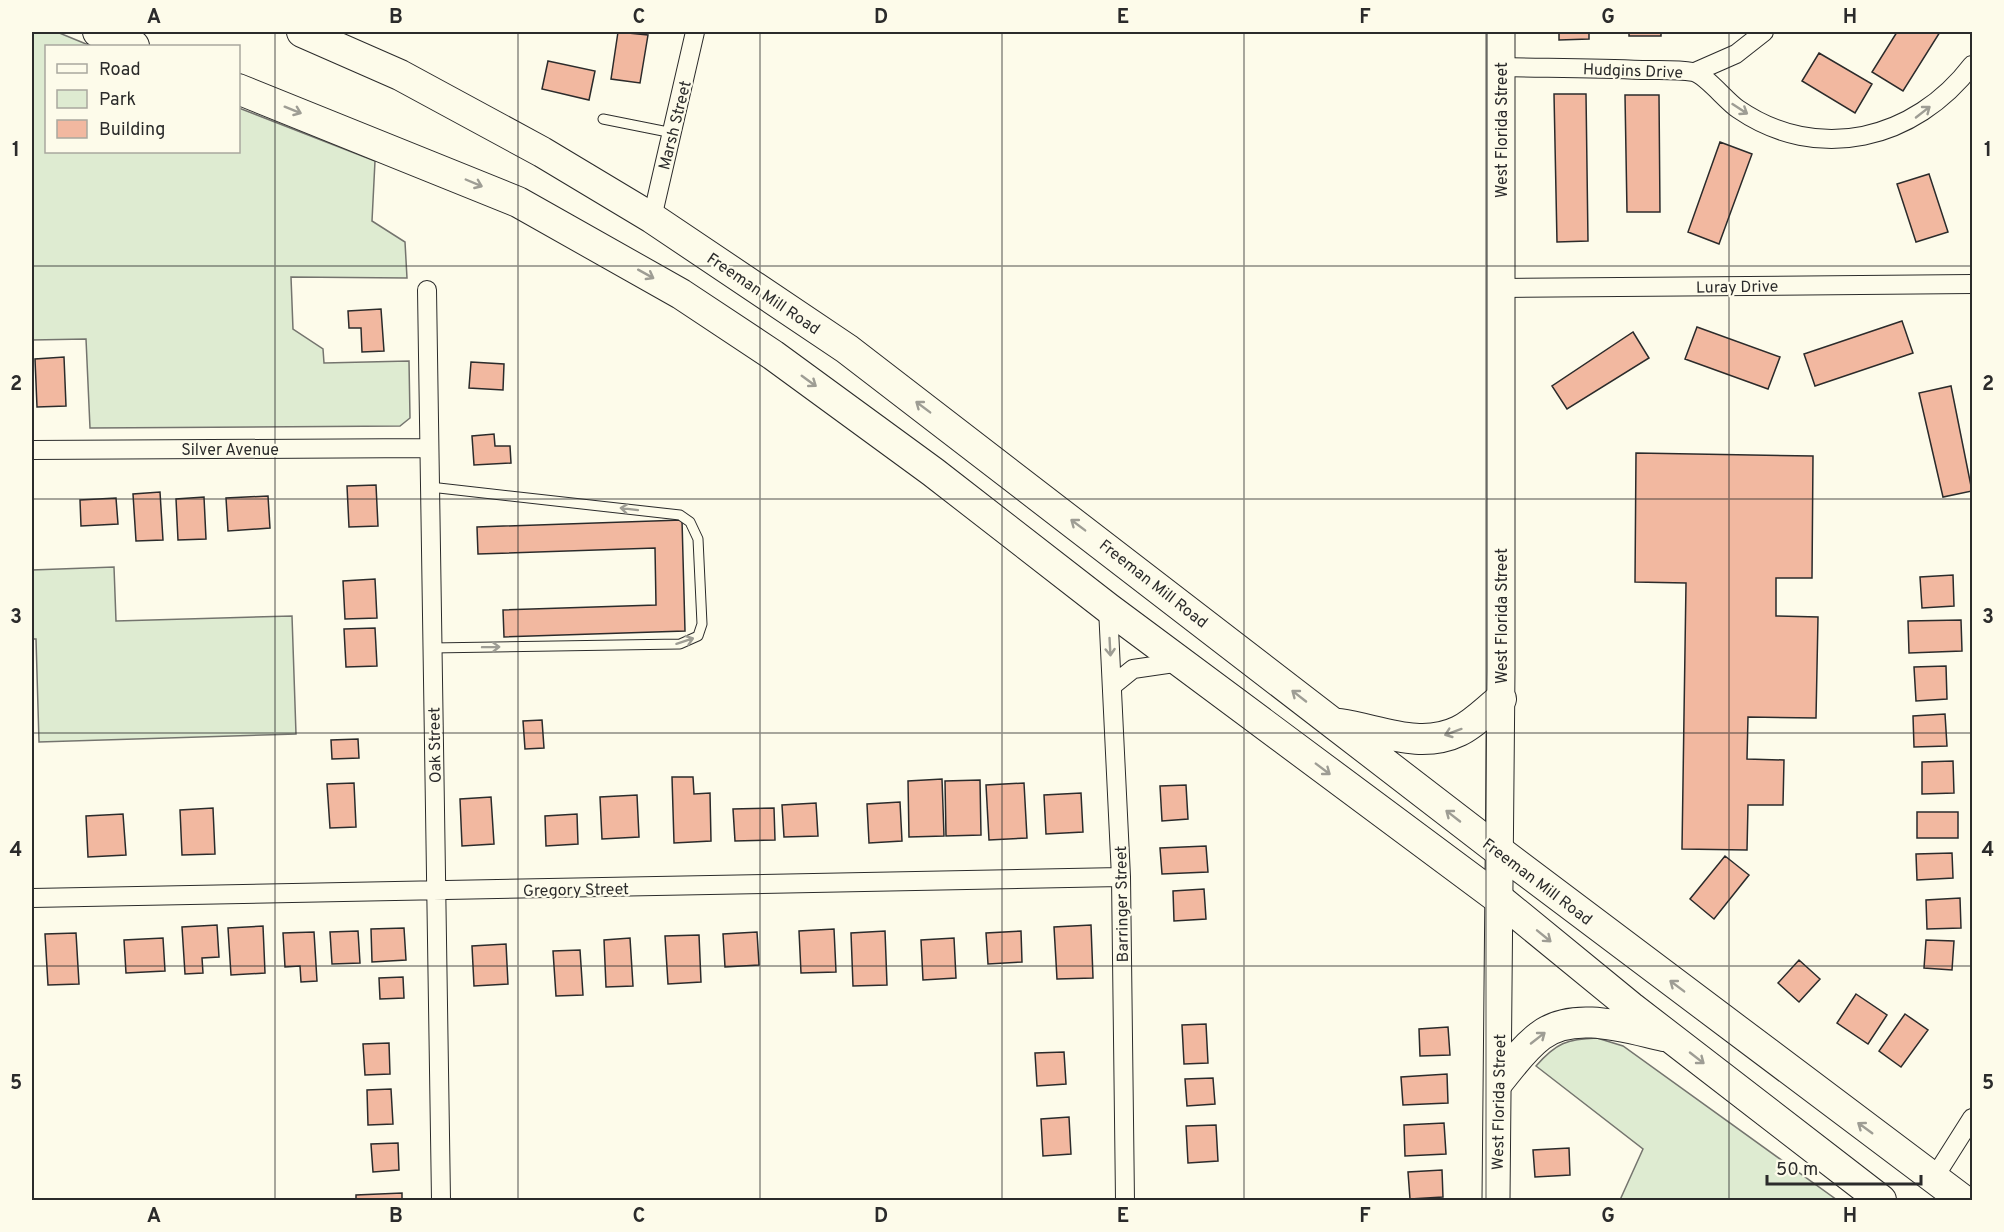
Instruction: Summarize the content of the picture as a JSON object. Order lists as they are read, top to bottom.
{
  "streets": {
    "main road": ["West Florida Street", "Freeman Mill Road"],
    "street": [
      "Hudgins Drive",
      "Marsh Street",
      "Luray Drive",
      "Silver Avenue",
      "Oak Street",
      "Gregory Street",
      "Barringer Street"
    ]
  },
  "crossings": [
    ["Hudgins Drive", "West Florida Street"],
    ["Marsh Street", "Freeman Mill Road"],
    ["West Florida Street", "Luray Drive"],
    ["West Florida Street", "Freeman Mill Road"],
    ["Silver Avenue", "Oak Street"],
    ["Oak Street", "Gregory Street"],
    ["Gregory Street", "Barringer Street"]
  ],
  "one_way": ["Hudgins Drive"],
  "legend": ["Road", "Park", "Building"],
  "scale_bar": "50 m",
  "grid": {
    "columns": [
      "A",
      "B",
      "C",
      "D",
      "E",
      "F",
      "G",
      "H"
    ],
    "rows": [
      "1",
      "2",
      "3",
      "4",
      "5"
    ]
  }
}
